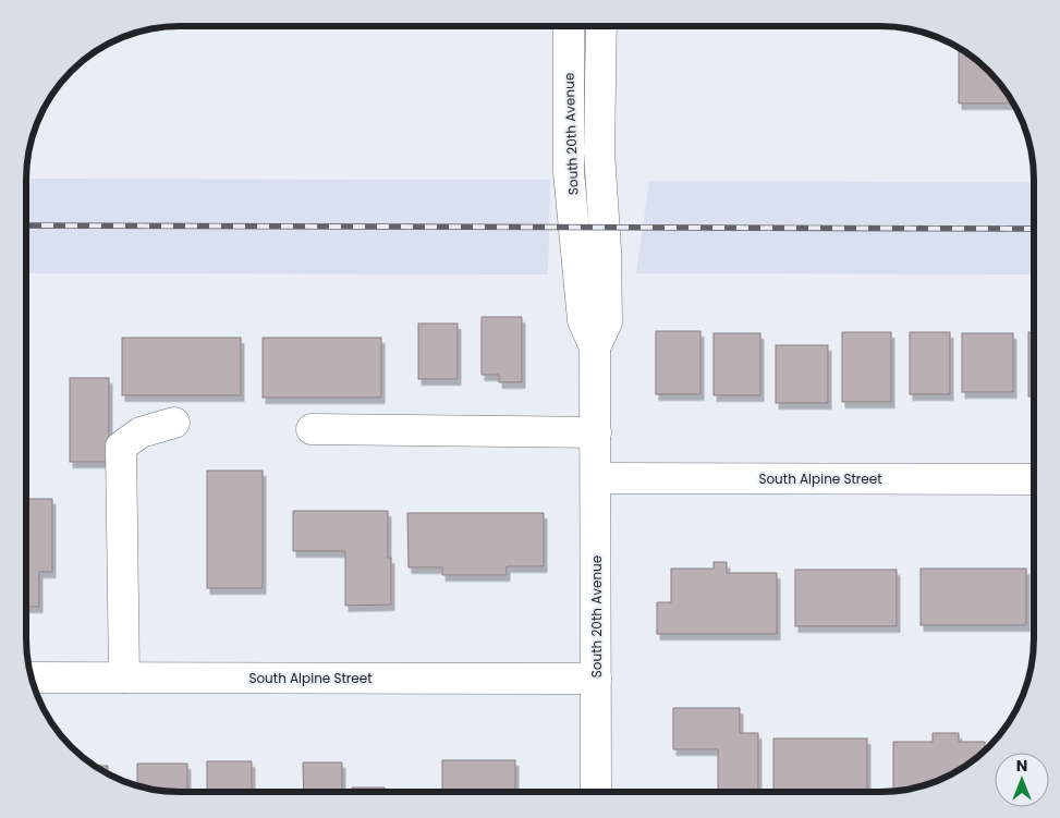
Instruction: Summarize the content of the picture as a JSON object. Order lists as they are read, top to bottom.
{
  "streets": {
    "street": ["South 20th Avenue", "South Alpine Street"]
  },
  "crossings": [
    ["South 20th Avenue", "South Alpine Street"]
  ],
  "north": "top"
}
